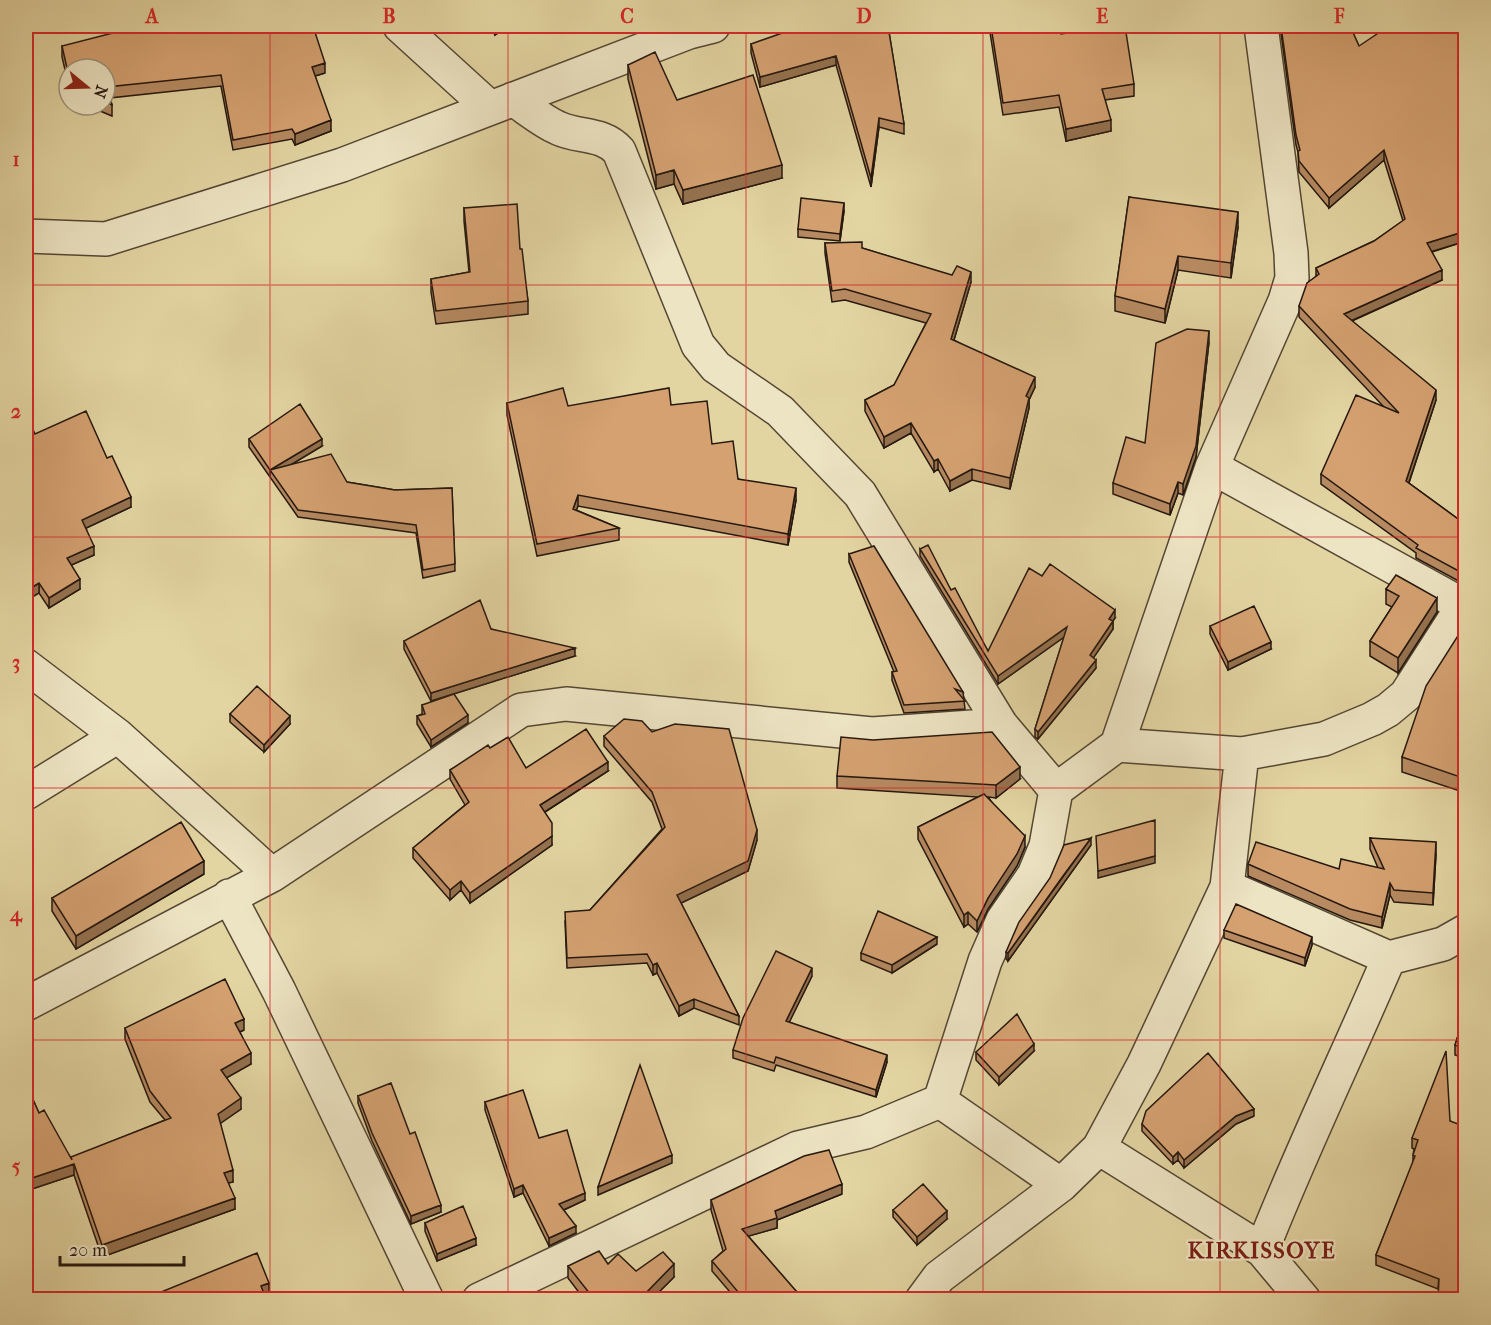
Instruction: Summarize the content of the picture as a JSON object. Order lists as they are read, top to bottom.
{
  "districts": ["KIRKISSOYE"],
  "scale_bar": "20 m",
  "north": "right",
  "grid": {
    "columns": [
      "A",
      "B",
      "C",
      "D",
      "E",
      "F"
    ],
    "rows": [
      "1",
      "2",
      "3",
      "4",
      "5"
    ]
  }
}
